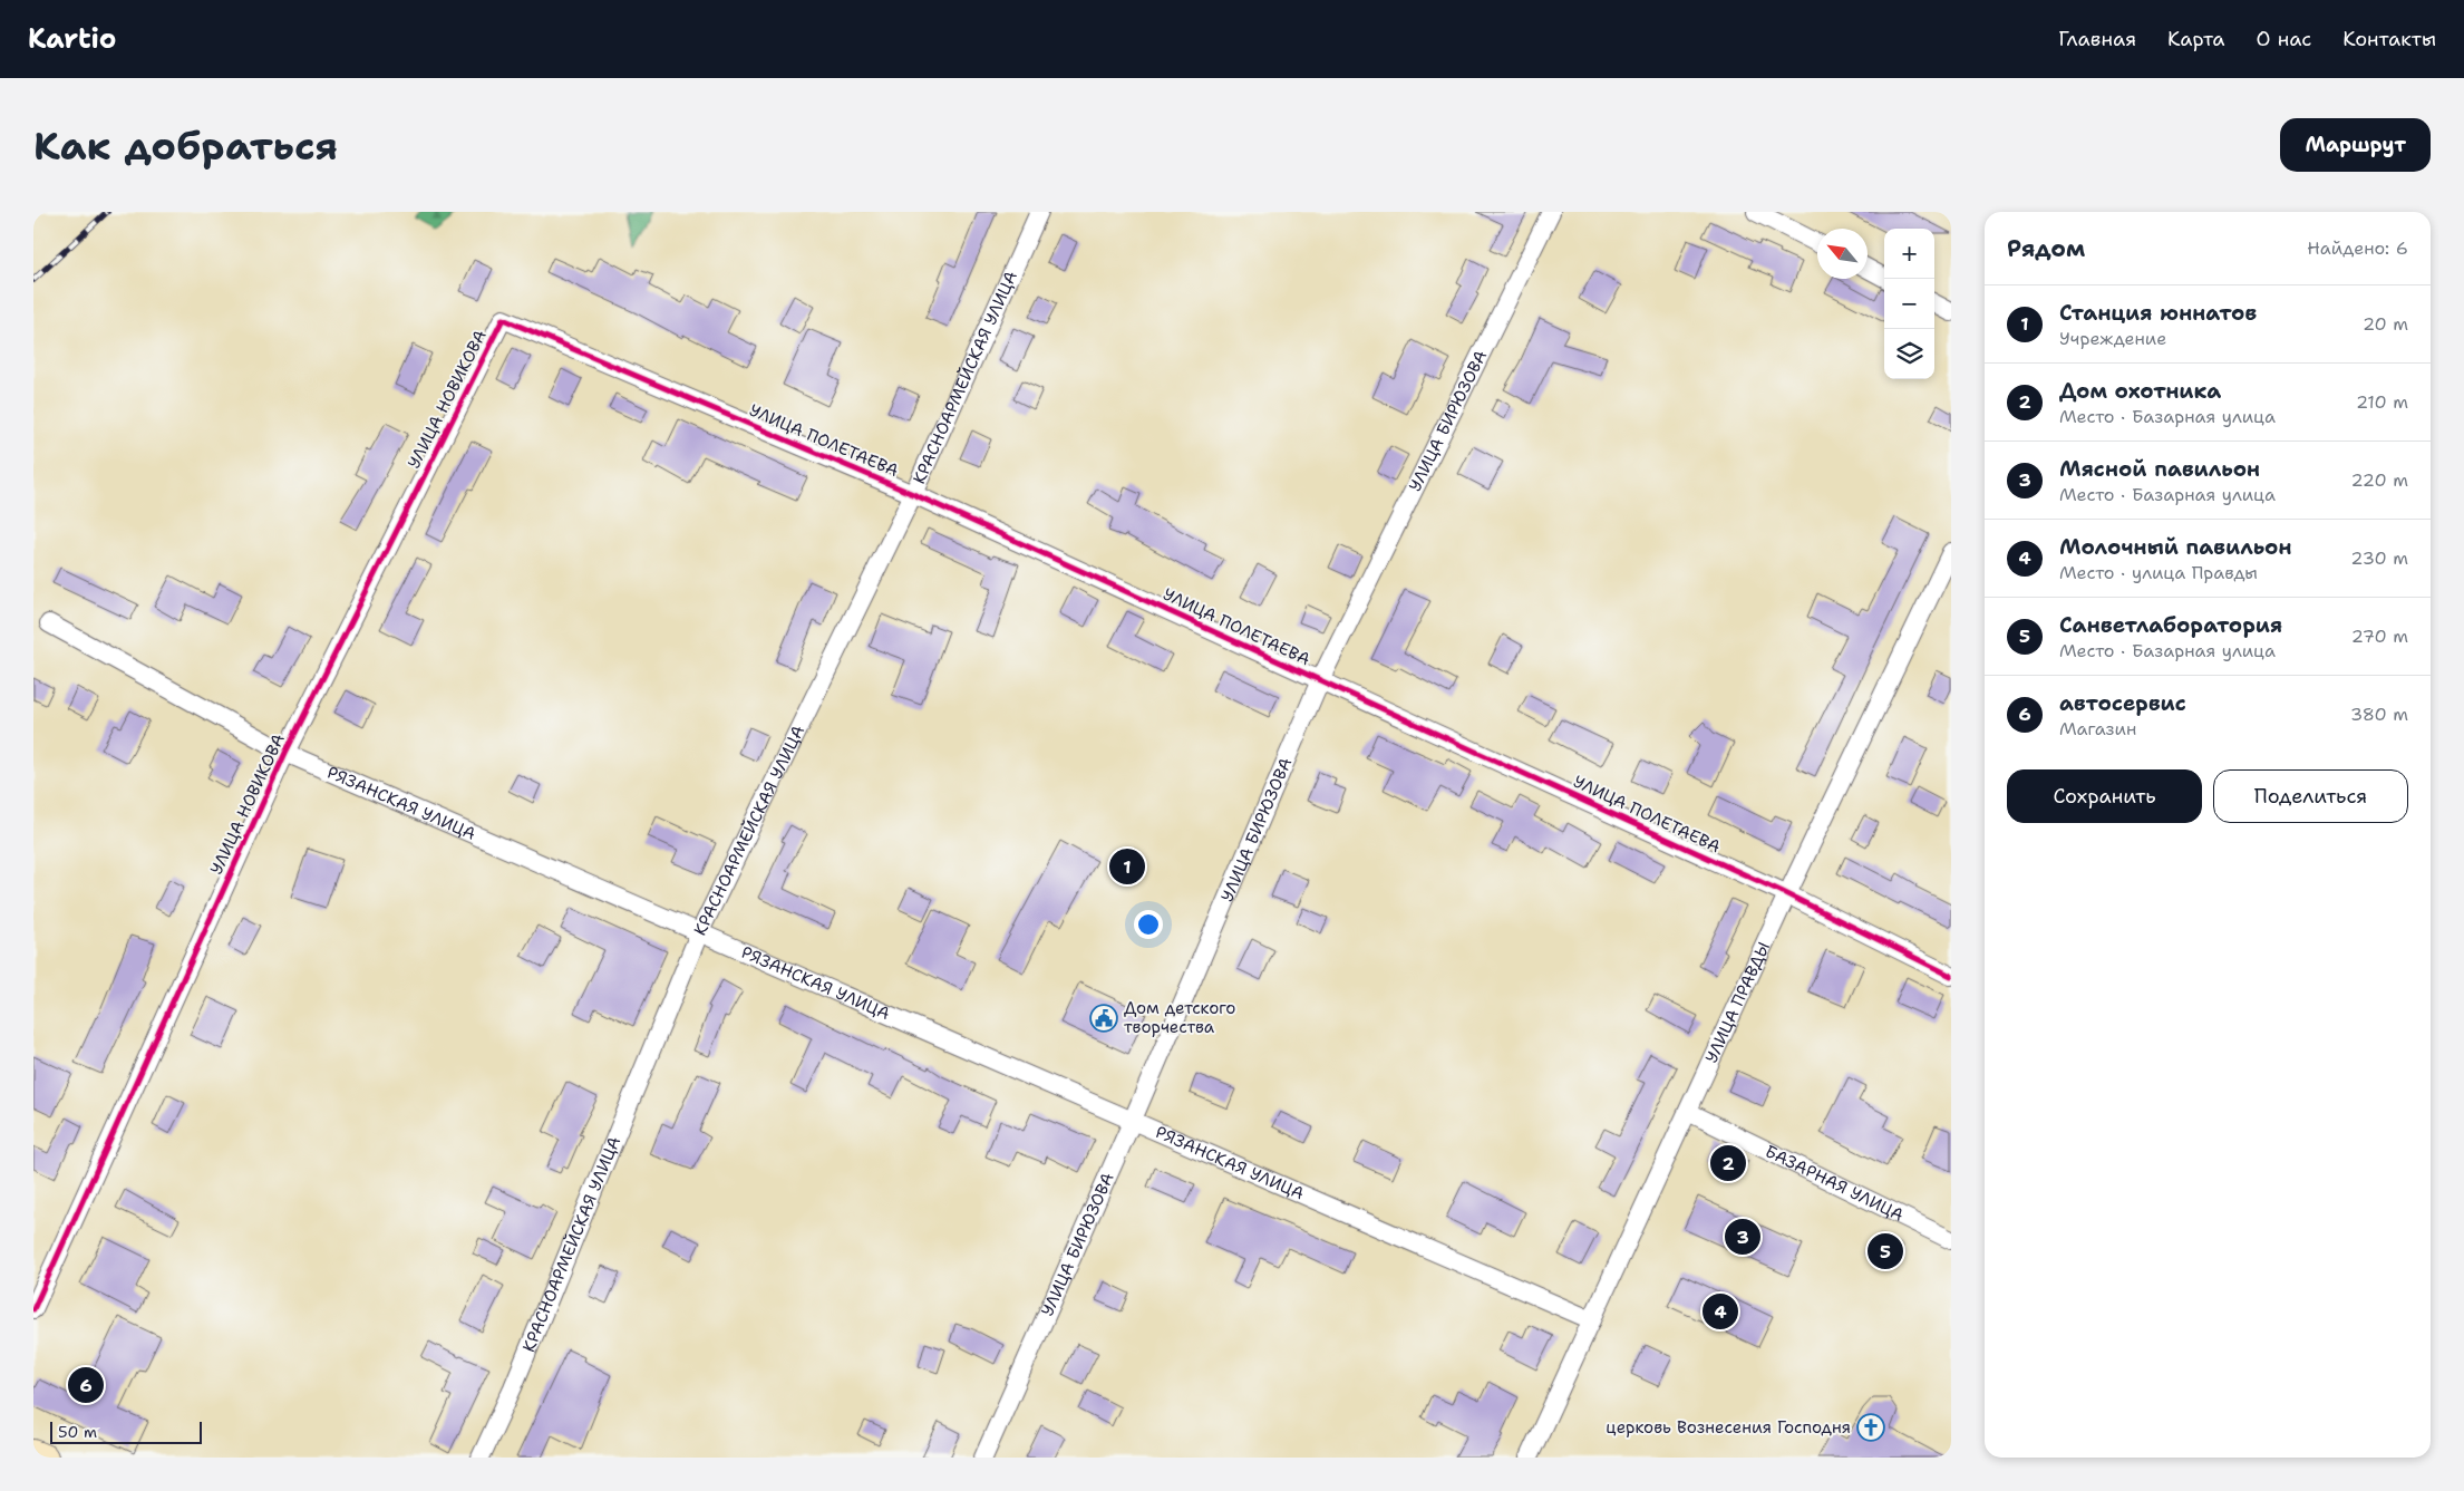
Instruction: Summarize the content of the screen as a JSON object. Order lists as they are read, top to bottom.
{
  "streets": {
    "street": [
      "КРАСНОАРМЕЙСКАЯ УЛИЦА",
      "УЛИЦА НОВИКОВА",
      "УЛИЦА БИРЮЗОВА",
      "УЛИЦА ПОЛЕТАЕВА",
      "РЯЗАНСКАЯ УЛИЦА",
      "УЛИЦА ПРАВДЫ",
      "БАЗАРНАЯ УЛИЦА"
    ]
  },
  "crossings": [
    ["КРАСНОАРМЕЙСКАЯ УЛИЦА", "УЛИЦА ПОЛЕТАЕВА"],
    ["КРАСНОАРМЕЙСКАЯ УЛИЦА", "РЯЗАНСКАЯ УЛИЦА"],
    ["УЛИЦА НОВИКОВА", "УЛИЦА ПОЛЕТАЕВА"],
    ["УЛИЦА НОВИКОВА", "РЯЗАНСКАЯ УЛИЦА"],
    ["УЛИЦА БИРЮЗОВА", "УЛИЦА ПОЛЕТАЕВА"],
    ["УЛИЦА БИРЮЗОВА", "РЯЗАНСКАЯ УЛИЦА"],
    ["УЛИЦА ПОЛЕТАЕВА", "УЛИЦА ПРАВДЫ"],
    ["РЯЗАНСКАЯ УЛИЦА", "УЛИЦА ПРАВДЫ"],
    ["УЛИЦА ПРАВДЫ", "БАЗАРНАЯ УЛИЦА"]
  ],
  "places": {
    "public building": ["Дом детского творчества"],
    "church": ["церковь Вознесения Господня"]
  },
  "scale_bar": "50 m",
  "north": "top left",
  "page": {
    "header": "Kartio",
    "nav": [
      "Главная",
      "Карта",
      "О нас",
      "Контакты"
    ],
    "buttons": [
      "Маршрут",
      ["Сохранить", "Поделиться"]
    ],
    "title": "Как добраться",
    "heading": ["Рядом", "Найдено: 6"],
    "map_buttons": ["+", "−"],
    "list": [
      {
        "mark": "1",
        "name": "Станция юннатов",
        "note": "Учреждение",
        "value": "20 m"
      },
      {
        "mark": "2",
        "name": "Дом охотника",
        "note": "Место · Базарная улица",
        "value": "210 m"
      },
      {
        "mark": "3",
        "name": "Мясной павильон",
        "note": "Место · Базарная улица",
        "value": "220 m"
      },
      {
        "mark": "4",
        "name": "Молочный павильон",
        "note": "Место · улица Правды",
        "value": "230 m"
      },
      {
        "mark": "5",
        "name": "Санветлаборатория",
        "note": "Место · Базарная улица",
        "value": "270 m"
      },
      {
        "mark": "6",
        "name": "автосервис",
        "note": "Магазин",
        "value": "380 m"
      }
    ],
    "pins": [
      "1",
      "2",
      "3",
      "5",
      "4",
      "6"
    ],
    "scale": "50 m"
  }
}
